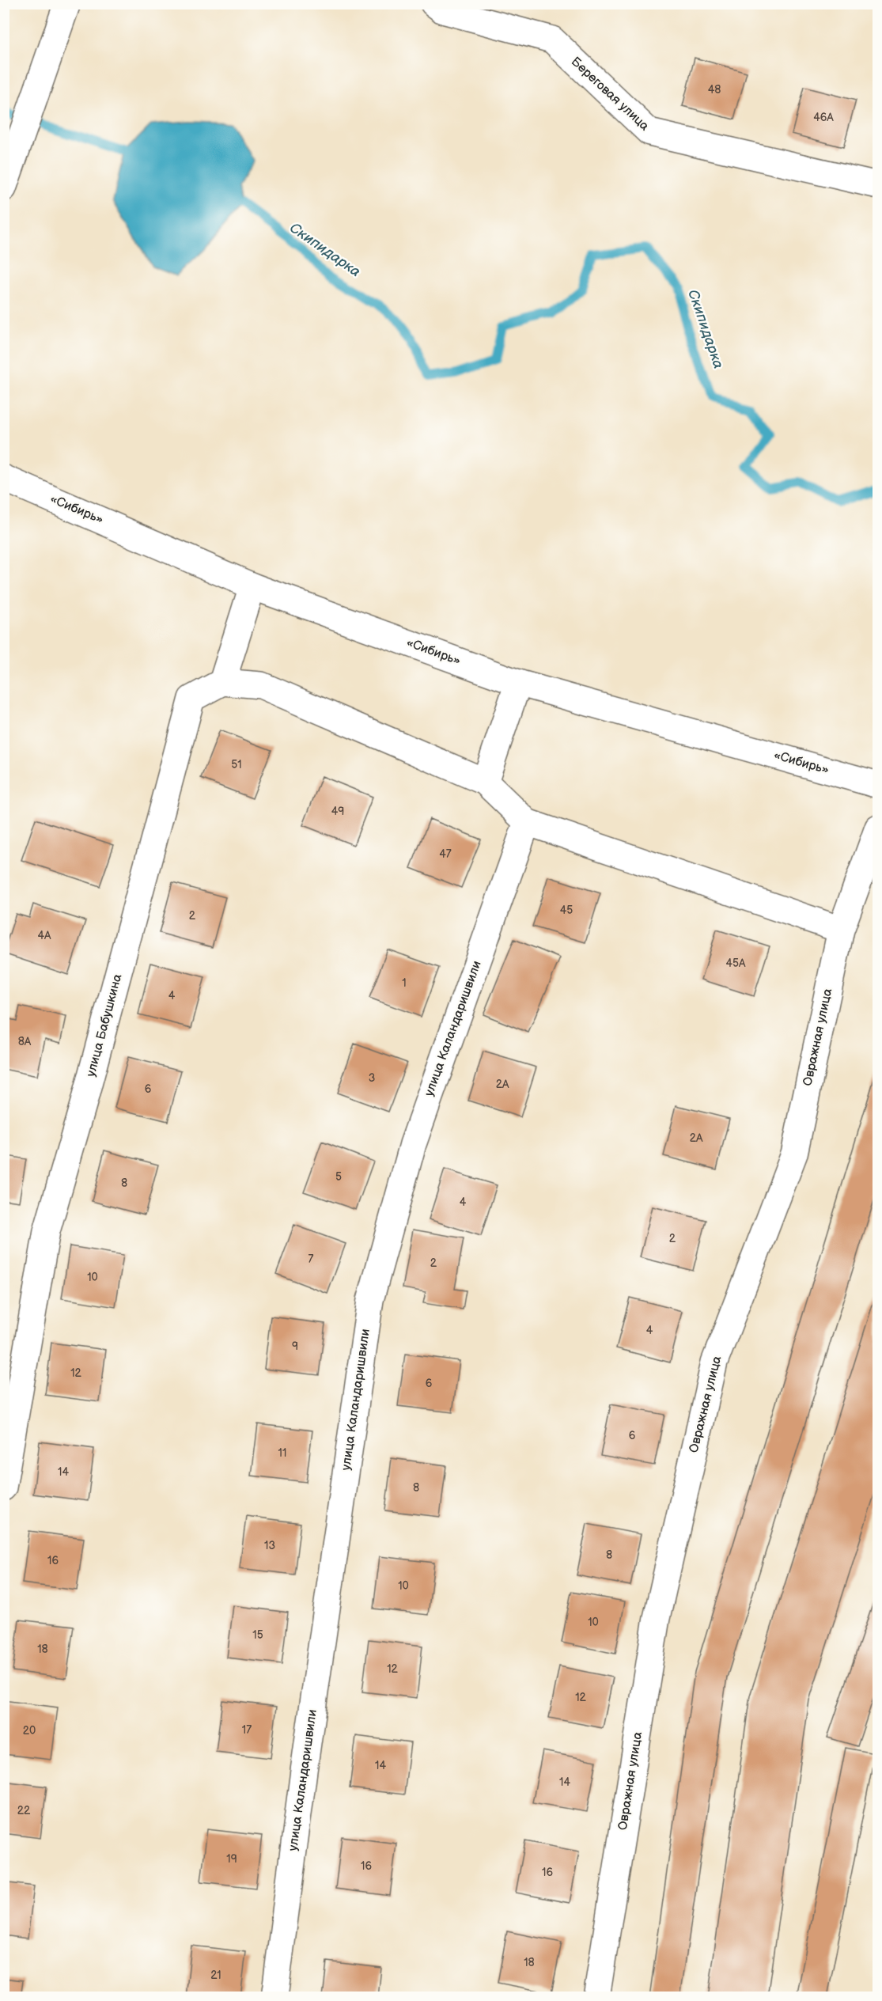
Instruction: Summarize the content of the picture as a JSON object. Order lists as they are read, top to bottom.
{
  "streets": {
    "street": [
      "Береговая улица",
      "«Сибирь»",
      "улица Бабушкина",
      "улица Каландаришвили",
      "Овражная улица"
    ]
  },
  "water": ["Скипидарка"],
  "house_numbers": [
    "48",
    "46А",
    "51",
    "49",
    "47",
    "45",
    "2",
    "4А",
    "45А",
    "1",
    "4",
    "8А",
    "3",
    "2А",
    "6",
    "2А",
    "5",
    "8",
    "4",
    "2",
    "7",
    "2",
    "10",
    "4",
    "9",
    "12",
    "6",
    "6",
    "11",
    "14",
    "8",
    "13",
    "8",
    "16",
    "10",
    "10",
    "15",
    "18",
    "12",
    "12",
    "17",
    "20",
    "14",
    "14",
    "22",
    "19",
    "16",
    "16",
    "18",
    "21"
  ]
}
